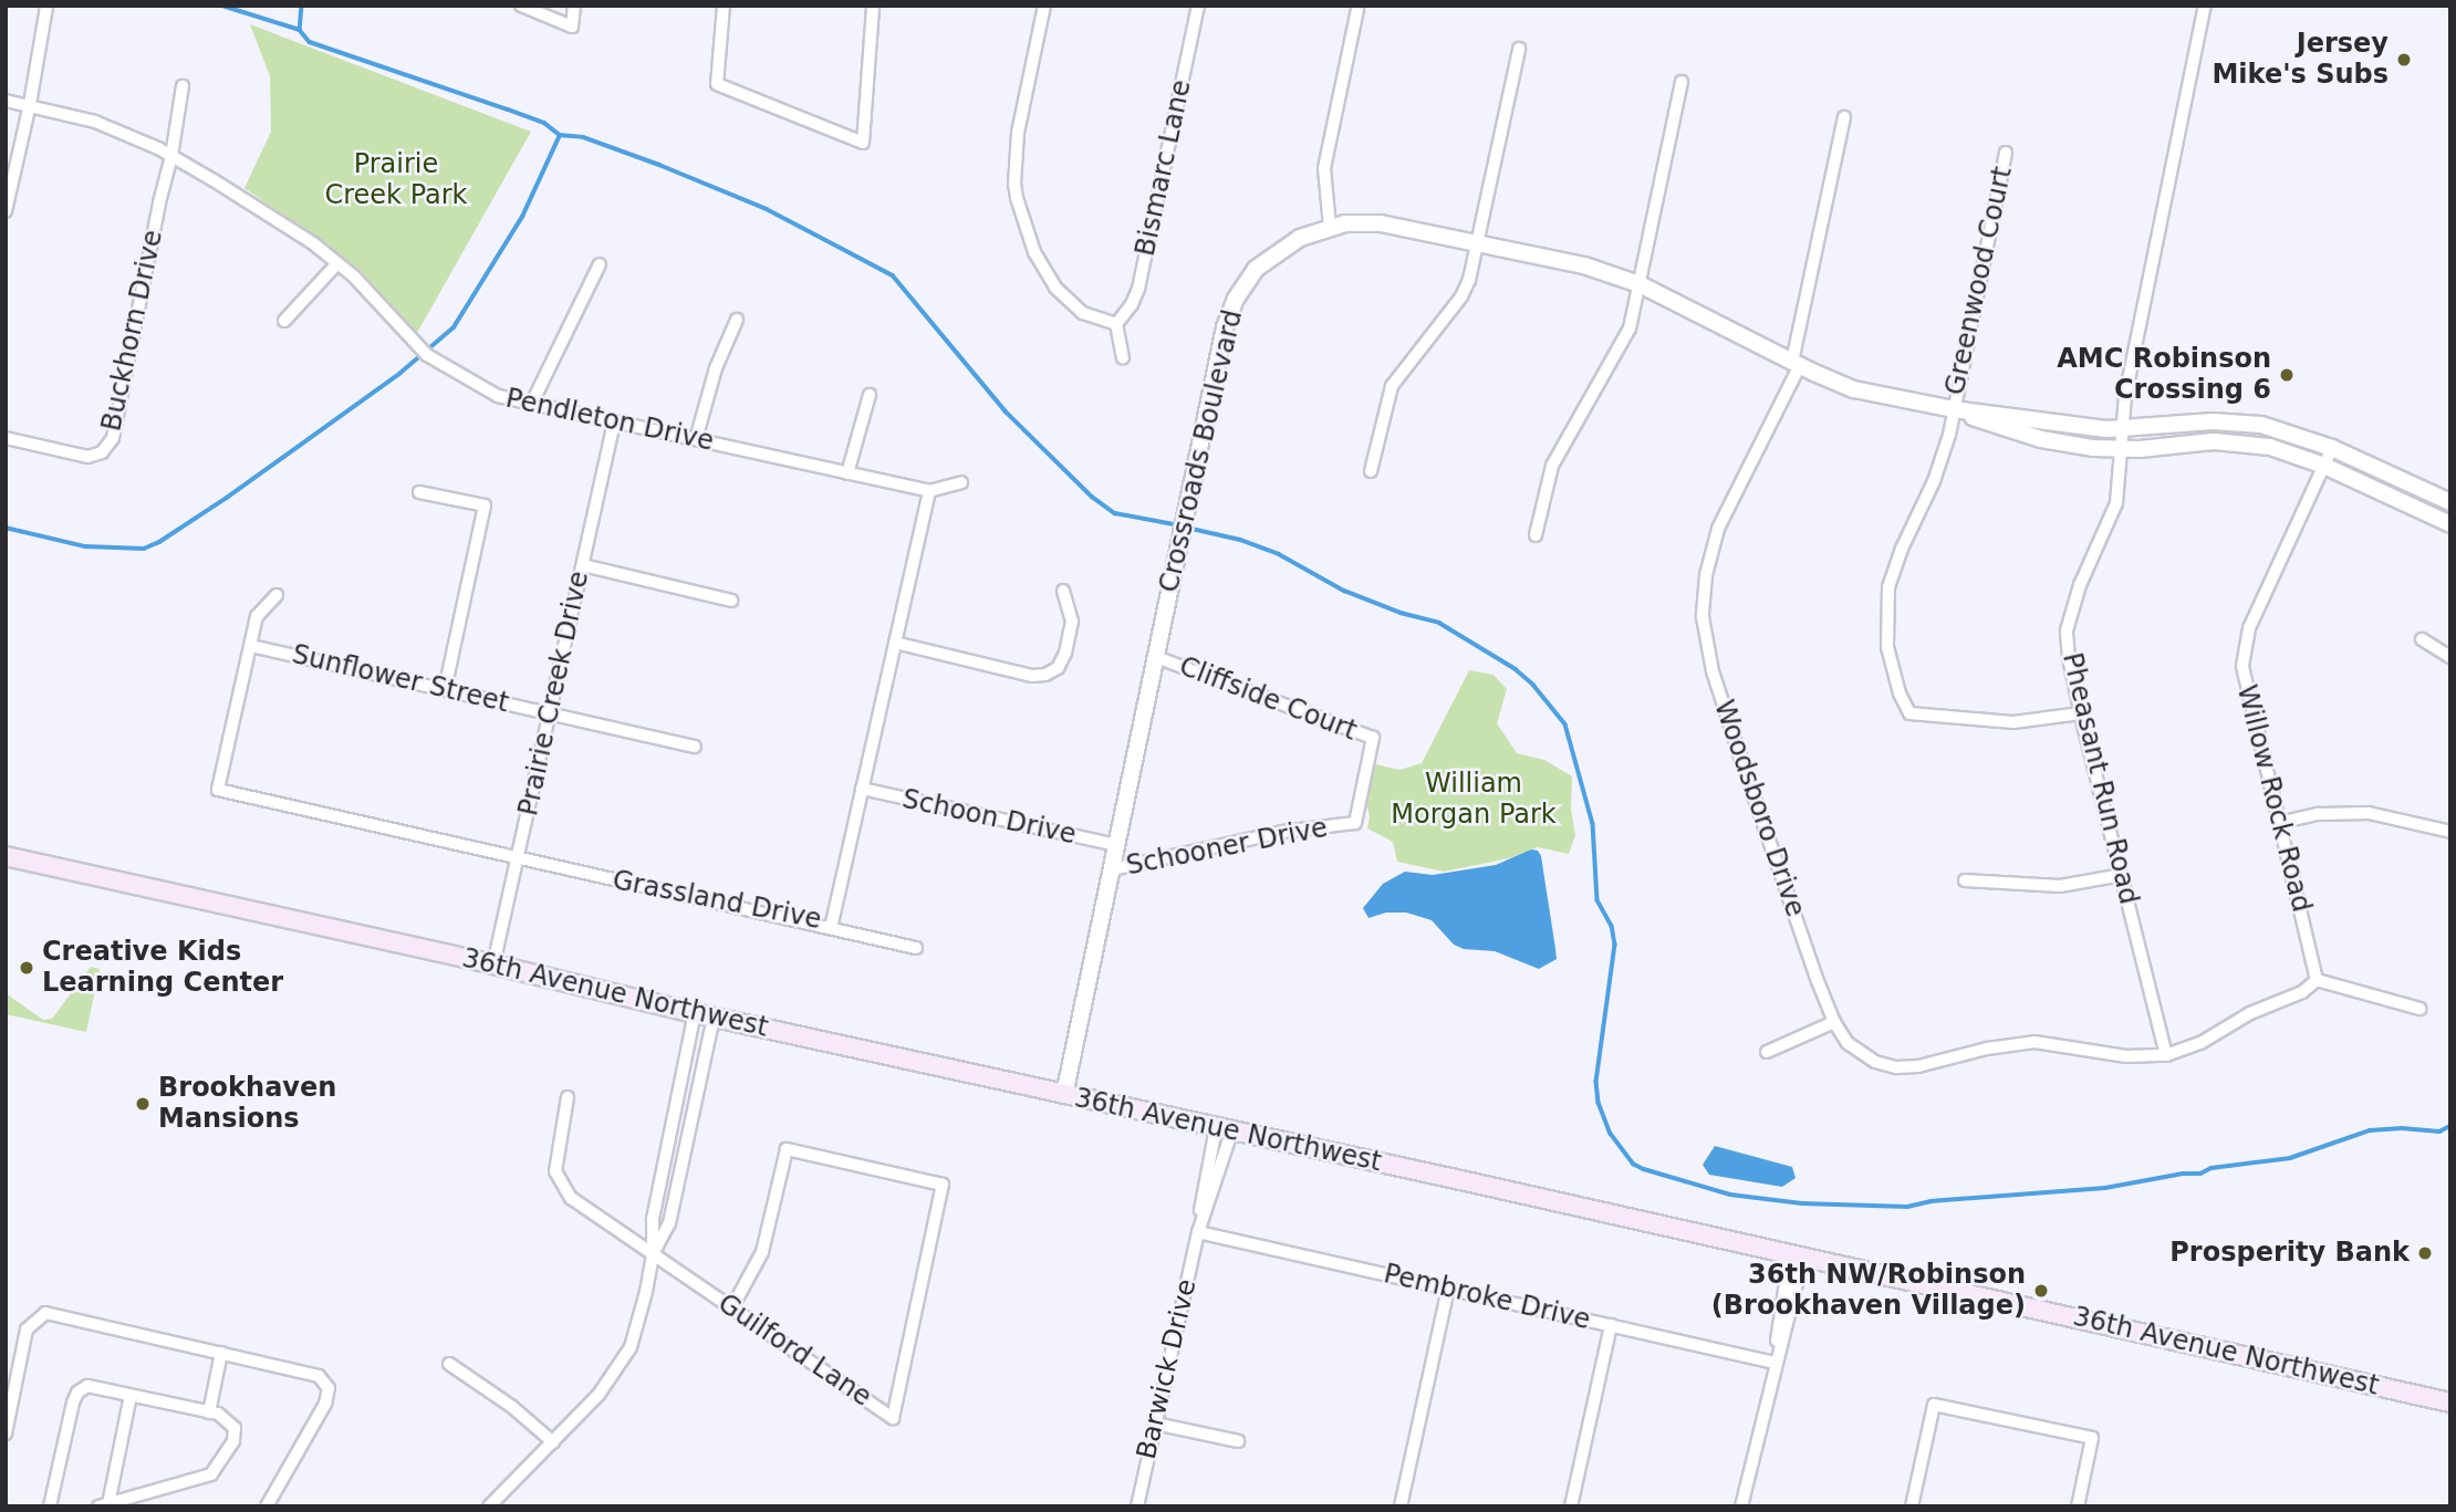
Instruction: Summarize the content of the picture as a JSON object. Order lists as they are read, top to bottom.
{
  "streets": {
    "main road": ["36th Avenue Northwest"],
    "street": [
      "Bismarc Lane",
      "Greenwood Court",
      "Buckhorn Drive",
      "Pendleton Drive",
      "Crossroads Boulevard",
      "Sunflower Street",
      "Prairie Creek Drive",
      "Cliffside Court",
      "Pheasant Run Road",
      "Willow Rock Road",
      "Woodsboro Drive",
      "Schoon Drive",
      "Schooner Drive",
      "Grassland Drive",
      "Pembroke Drive",
      "Guilford Lane",
      "Barwick Drive"
    ]
  },
  "crossings": [
    ["Greenwood Court", "Crossroads Boulevard"],
    ["Greenwood Court", "Pheasant Run Road"],
    ["Buckhorn Drive", "Pendleton Drive"],
    ["Pendleton Drive", "Prairie Creek Drive"],
    ["Pendleton Drive", "Grassland Drive"],
    ["Crossroads Boulevard", "Cliffside Court"],
    ["Crossroads Boulevard", "Pheasant Run Road"],
    ["Crossroads Boulevard", "Willow Rock Road"],
    ["Crossroads Boulevard", "Woodsboro Drive"],
    ["Crossroads Boulevard", "Schoon Drive"],
    ["Crossroads Boulevard", "Schooner Drive"],
    ["Crossroads Boulevard", "36th Avenue Northwest"],
    ["Sunflower Street", "Prairie Creek Drive"],
    ["Sunflower Street", "Grassland Drive"],
    ["Prairie Creek Drive", "Grassland Drive"],
    ["Prairie Creek Drive", "36th Avenue Northwest"],
    ["Cliffside Court", "Schooner Drive"],
    ["Pheasant Run Road", "Woodsboro Drive"],
    ["Willow Rock Road", "Woodsboro Drive"],
    ["Schoon Drive", "Grassland Drive"],
    ["36th Avenue Northwest", "Barwick Drive"],
    ["Pembroke Drive", "Barwick Drive"]
  ],
  "parks": ["Prairie Creek Park", "William Morgan Park"],
  "places": [
    "Jersey Mike's Subs",
    "AMC Robinson Crossing 6",
    "Creative Kids Learning Center",
    "Brookhaven Mansions",
    "Prosperity Bank",
    "36th NW/Robinson (Brookhaven Village)"
  ]
}
